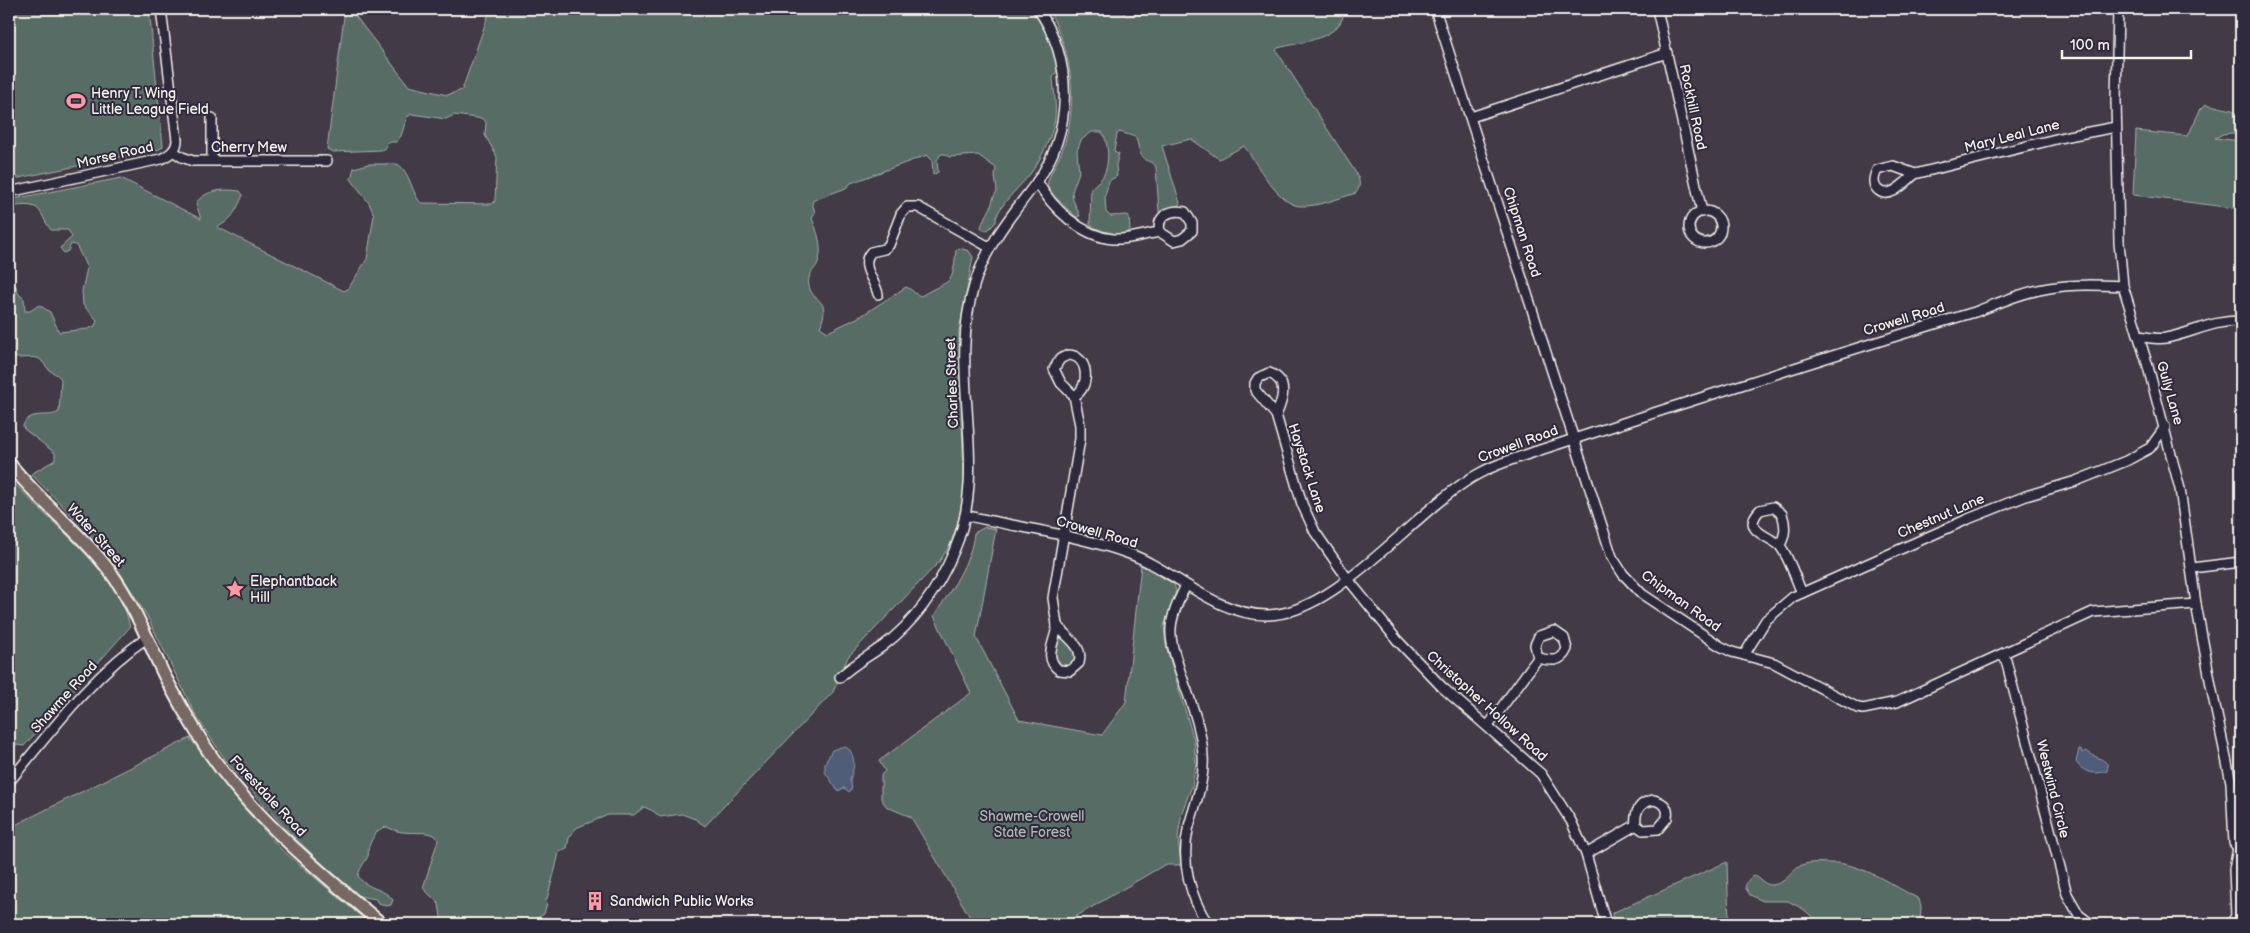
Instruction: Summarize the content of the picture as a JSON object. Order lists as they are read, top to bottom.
{
  "streets": {
    "main road": ["Water Street", "Forestdale Road"],
    "street": [
      "Rockhill Road",
      "Mary Leal Lane",
      "Cherry Mew",
      "Morse Road",
      "Chipman Road",
      "Crowell Road",
      "Charles Street",
      "Gully Lane",
      "Haystack Lane",
      "Chestnut Lane",
      "Shawme Road",
      "Christopher Hollow Road",
      "Westwind Circle"
    ]
  },
  "crossings": [
    ["Mary Leal Lane", "Gully Lane"],
    ["Cherry Mew", "Morse Road"],
    ["Chipman Road", "Crowell Road"],
    ["Chipman Road", "Gully Lane"],
    ["Chipman Road", "Chestnut Lane"],
    ["Chipman Road", "Westwind Circle"],
    ["Crowell Road", "Charles Street"],
    ["Crowell Road", "Gully Lane"],
    ["Crowell Road", "Haystack Lane"],
    ["Crowell Road", "Christopher Hollow Road"],
    ["Gully Lane", "Chestnut Lane"],
    ["Haystack Lane", "Christopher Hollow Road"],
    ["Water Street", "Shawme Road"],
    ["Water Street", "Forestdale Road"],
    ["Shawme Road", "Forestdale Road"]
  ],
  "parks": ["Shawme-Crowell State Forest"],
  "places": {
    "sports": ["Henry T. Wing Little League Field"],
    "place": ["Elephantback Hill"],
    "building": ["Sandwich Public Works"]
  },
  "scale_bar": "100 m"
}
